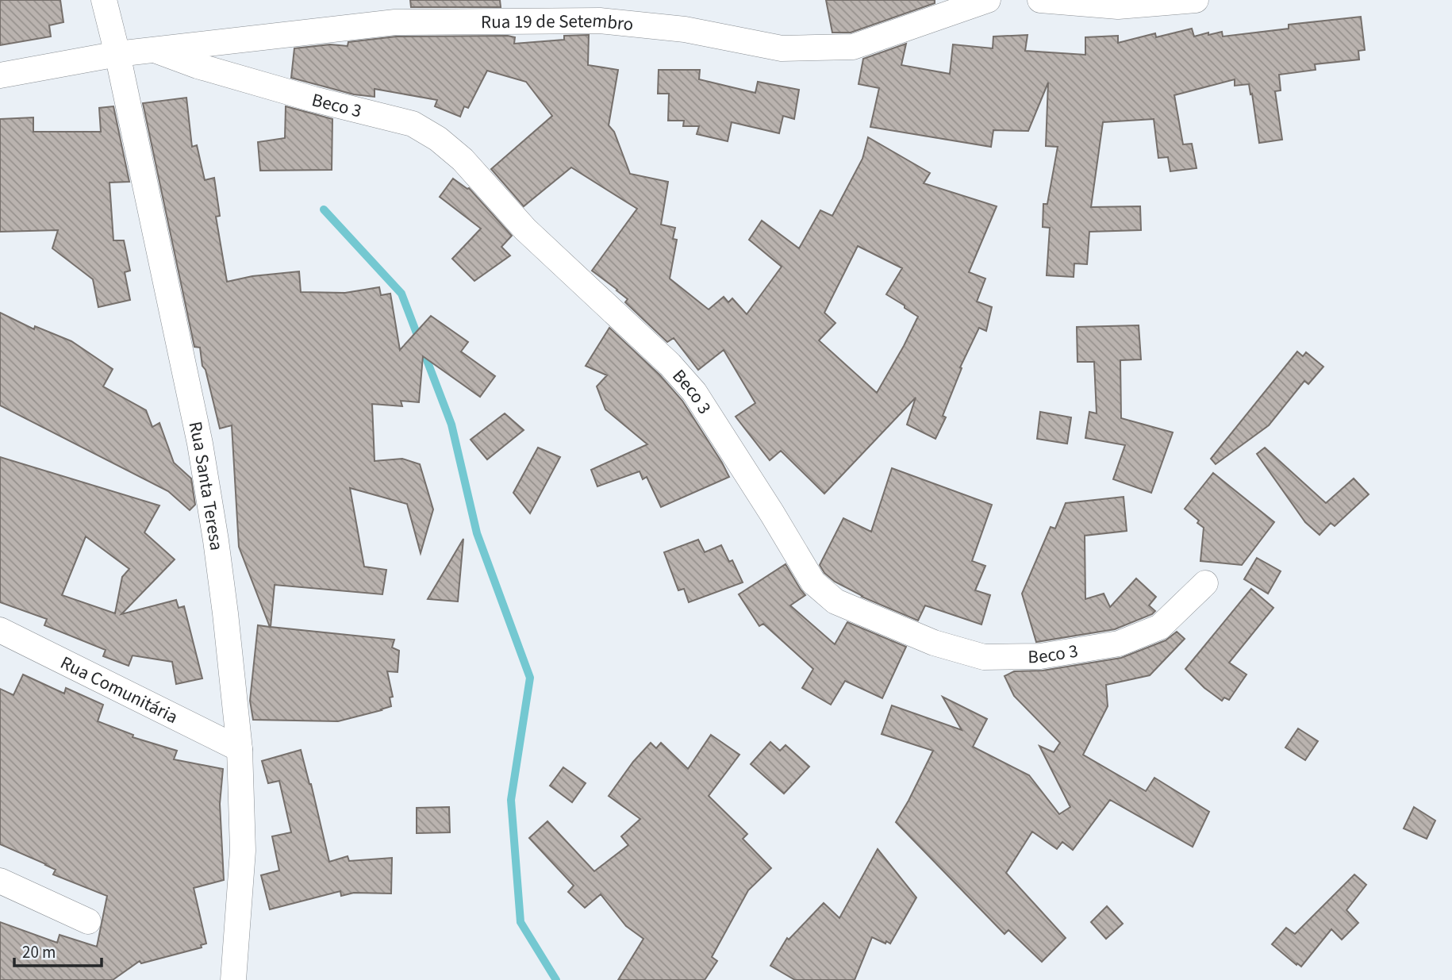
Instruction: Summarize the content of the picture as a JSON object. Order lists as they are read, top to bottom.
{
  "streets": {
    "street": [
      "Rua 19 de Setembro",
      "Beco 3",
      "Rua Santa Teresa",
      "Rua Comunitária"
    ]
  },
  "crossings": [
    ["Rua 19 de Setembro", "Beco 3"],
    ["Rua 19 de Setembro", "Rua Santa Teresa"],
    ["Rua Santa Teresa", "Rua Comunitária"]
  ],
  "scale_bar": "20 m"
}
